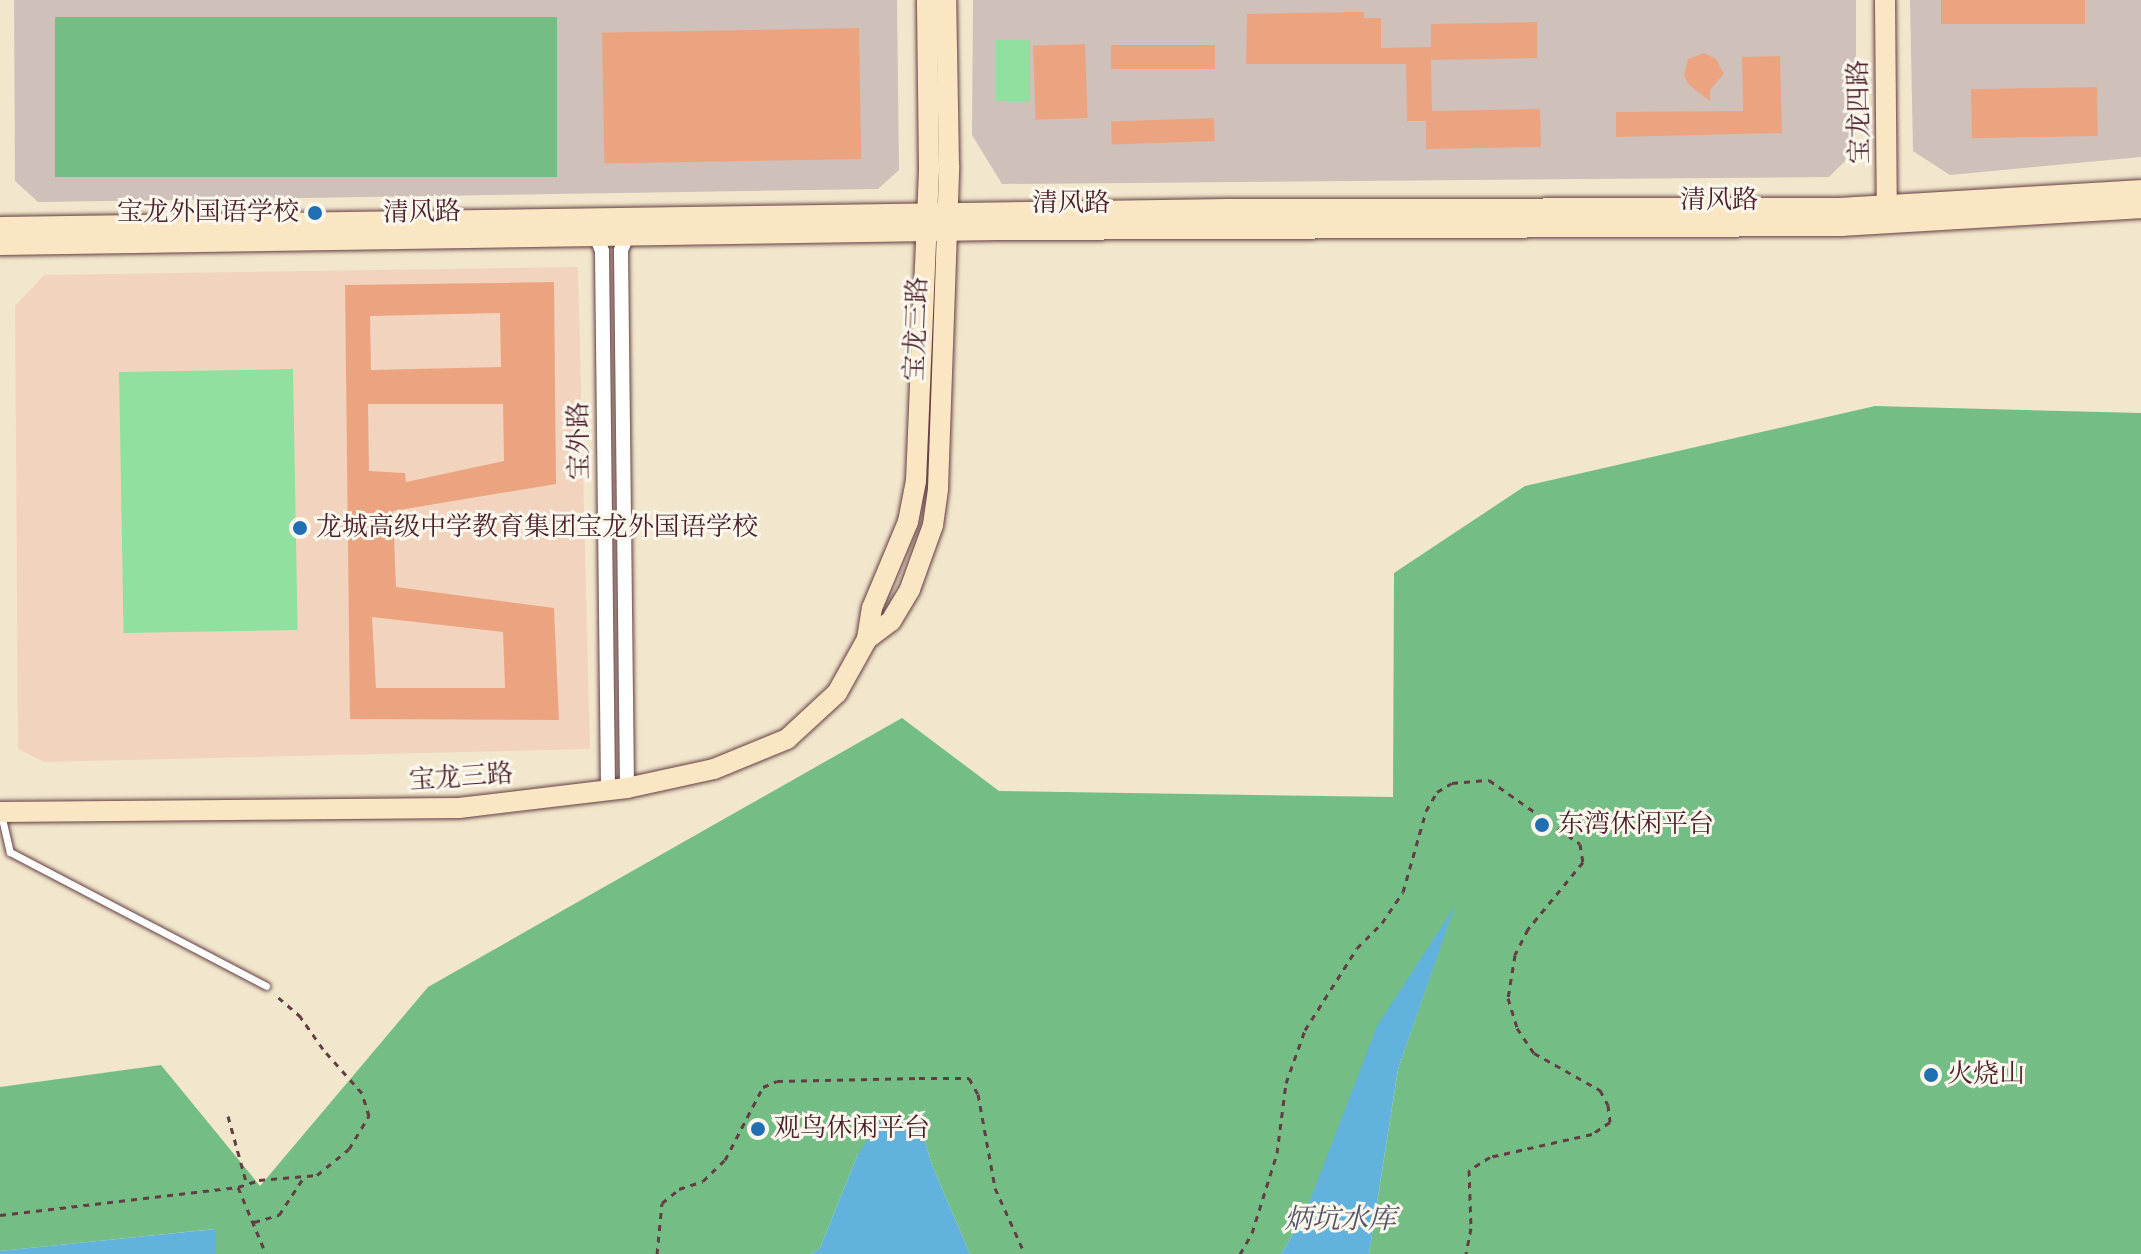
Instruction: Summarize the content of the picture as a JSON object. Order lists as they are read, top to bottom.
{
  "streets": {
    "street": [
      "宝龙四路",
      "清风路",
      "宝龙三路",
      "宝外路"
    ]
  },
  "crossings": [
    ["宝龙四路", "清风路"],
    ["清风路", "宝龙三路"],
    ["清风路", "宝外路"],
    ["宝龙三路", "宝外路"]
  ],
  "water": ["炳坑水库"],
  "places": [
    "宝龙外国语学校",
    "龙城高级中学教育集团宝龙外国语学校",
    "东湾休闲平台",
    "火烧山",
    "观鸟休闲平台"
  ]
}
